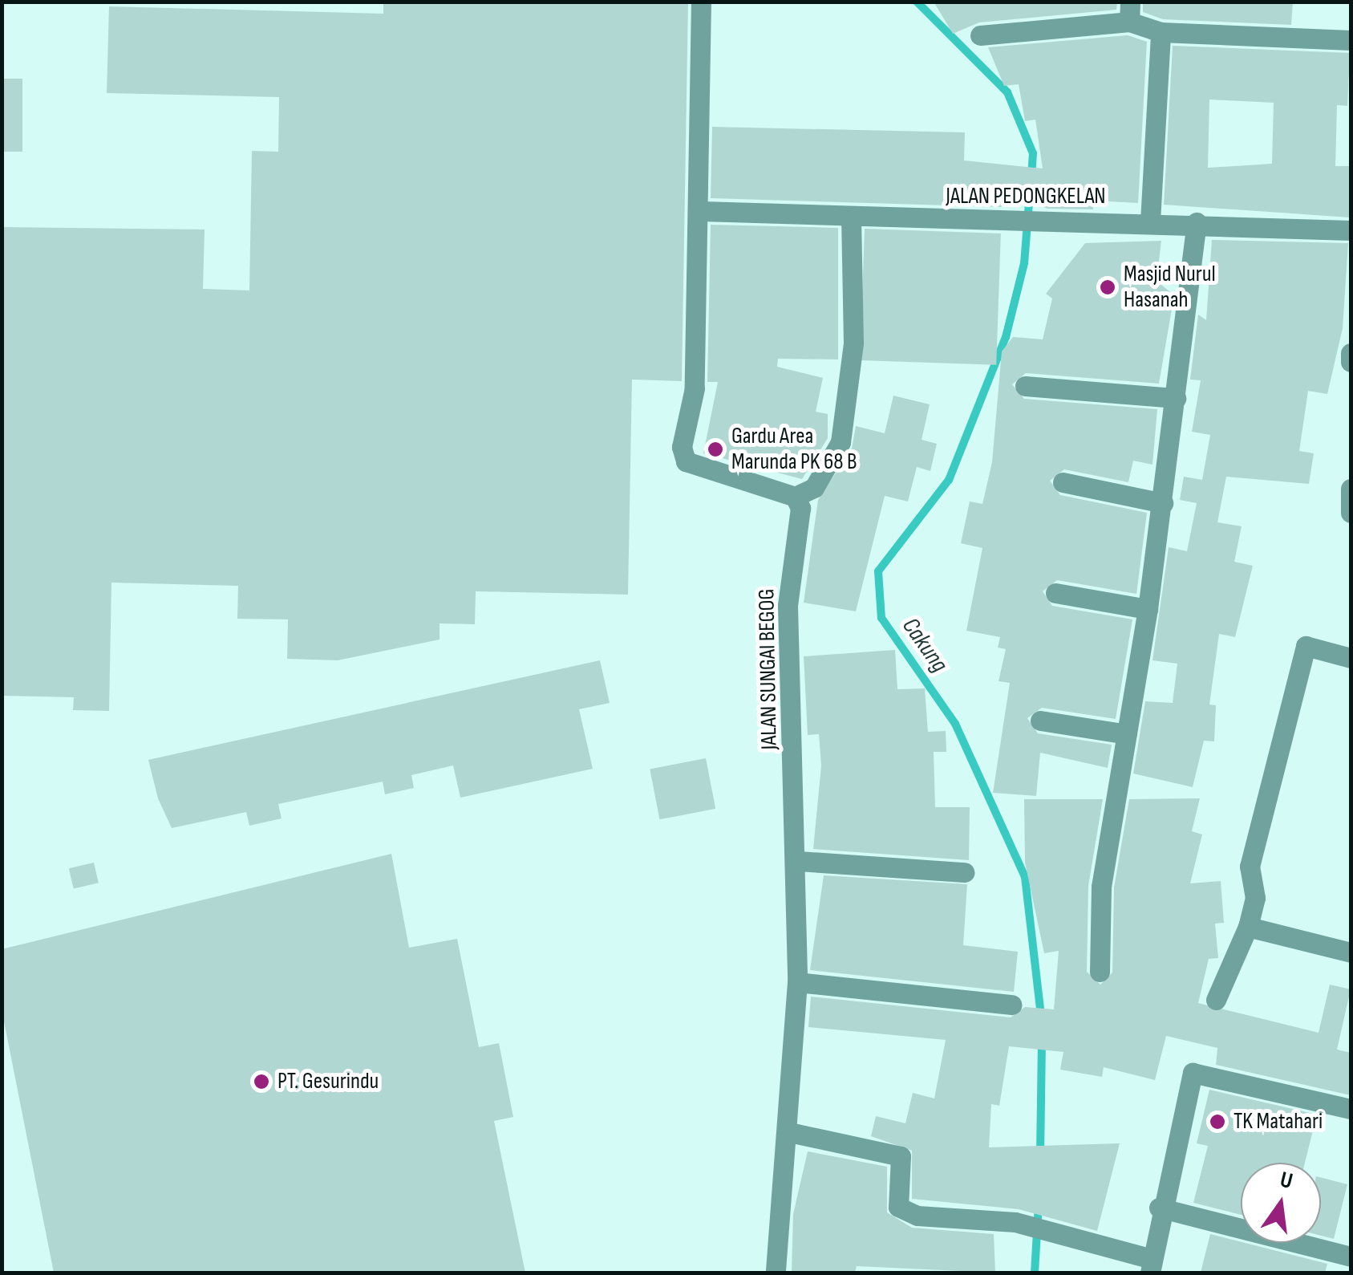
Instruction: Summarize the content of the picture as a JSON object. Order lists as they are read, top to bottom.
{
  "streets": {
    "street": ["JALAN PEDONGKELAN", "JALAN SUNGAI BEGOG"]
  },
  "water": ["Cakung"],
  "places": [
    "Masjid Nurul Hasanah",
    "Gardu Area Marunda PK 68 B",
    "PT. Gesurindu",
    "TK Matahari"
  ],
  "north": "top"
}
